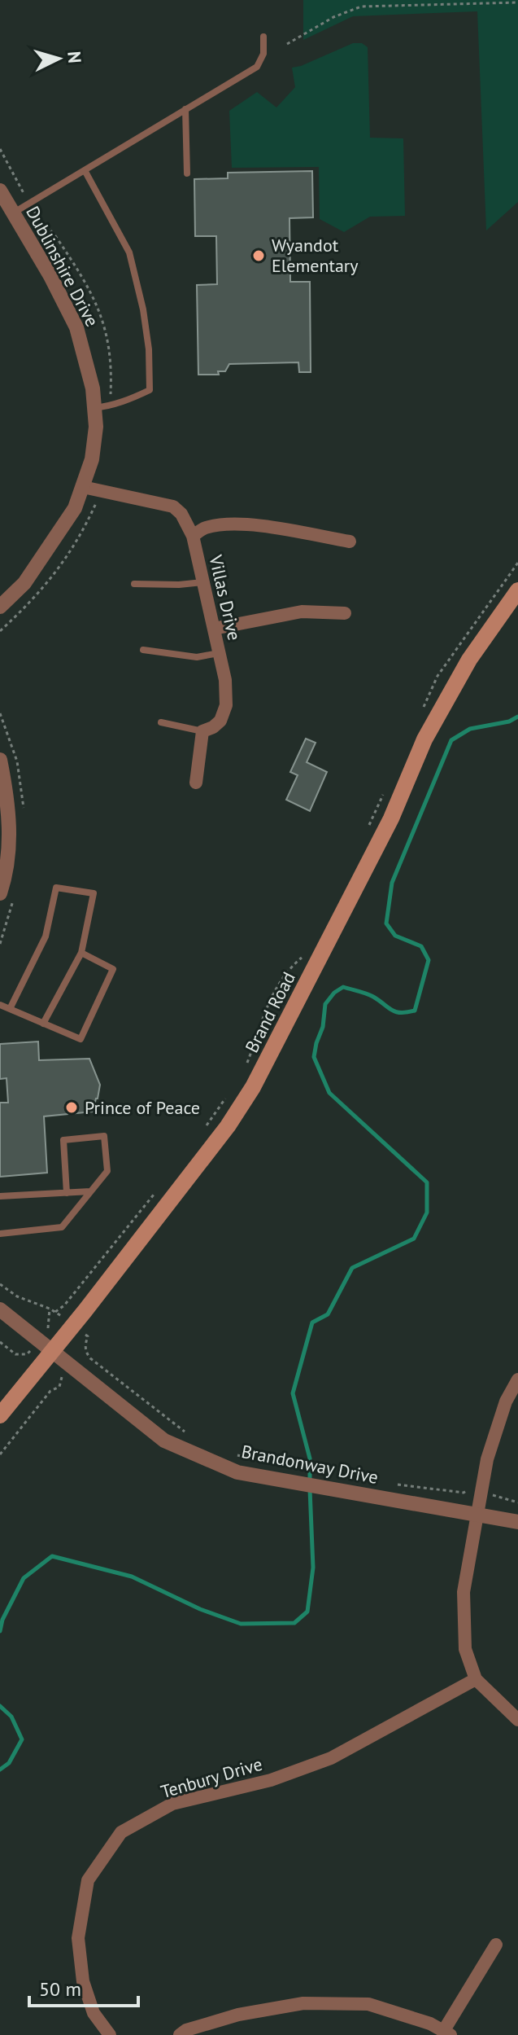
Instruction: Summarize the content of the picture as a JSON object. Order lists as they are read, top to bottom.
{
  "streets": {
    "main road": ["Brand Road"],
    "street": [
      "Dublinshire Drive",
      "Villas Drive",
      "Brandonway Drive",
      "Tenbury Drive"
    ]
  },
  "crossings": [
    ["Dublinshire Drive", "Villas Drive"],
    ["Brand Road", "Brandonway Drive"]
  ],
  "places": ["Wyandot Elementary", "Prince of Peace"],
  "scale_bar": "50 m",
  "north": "right"
}
